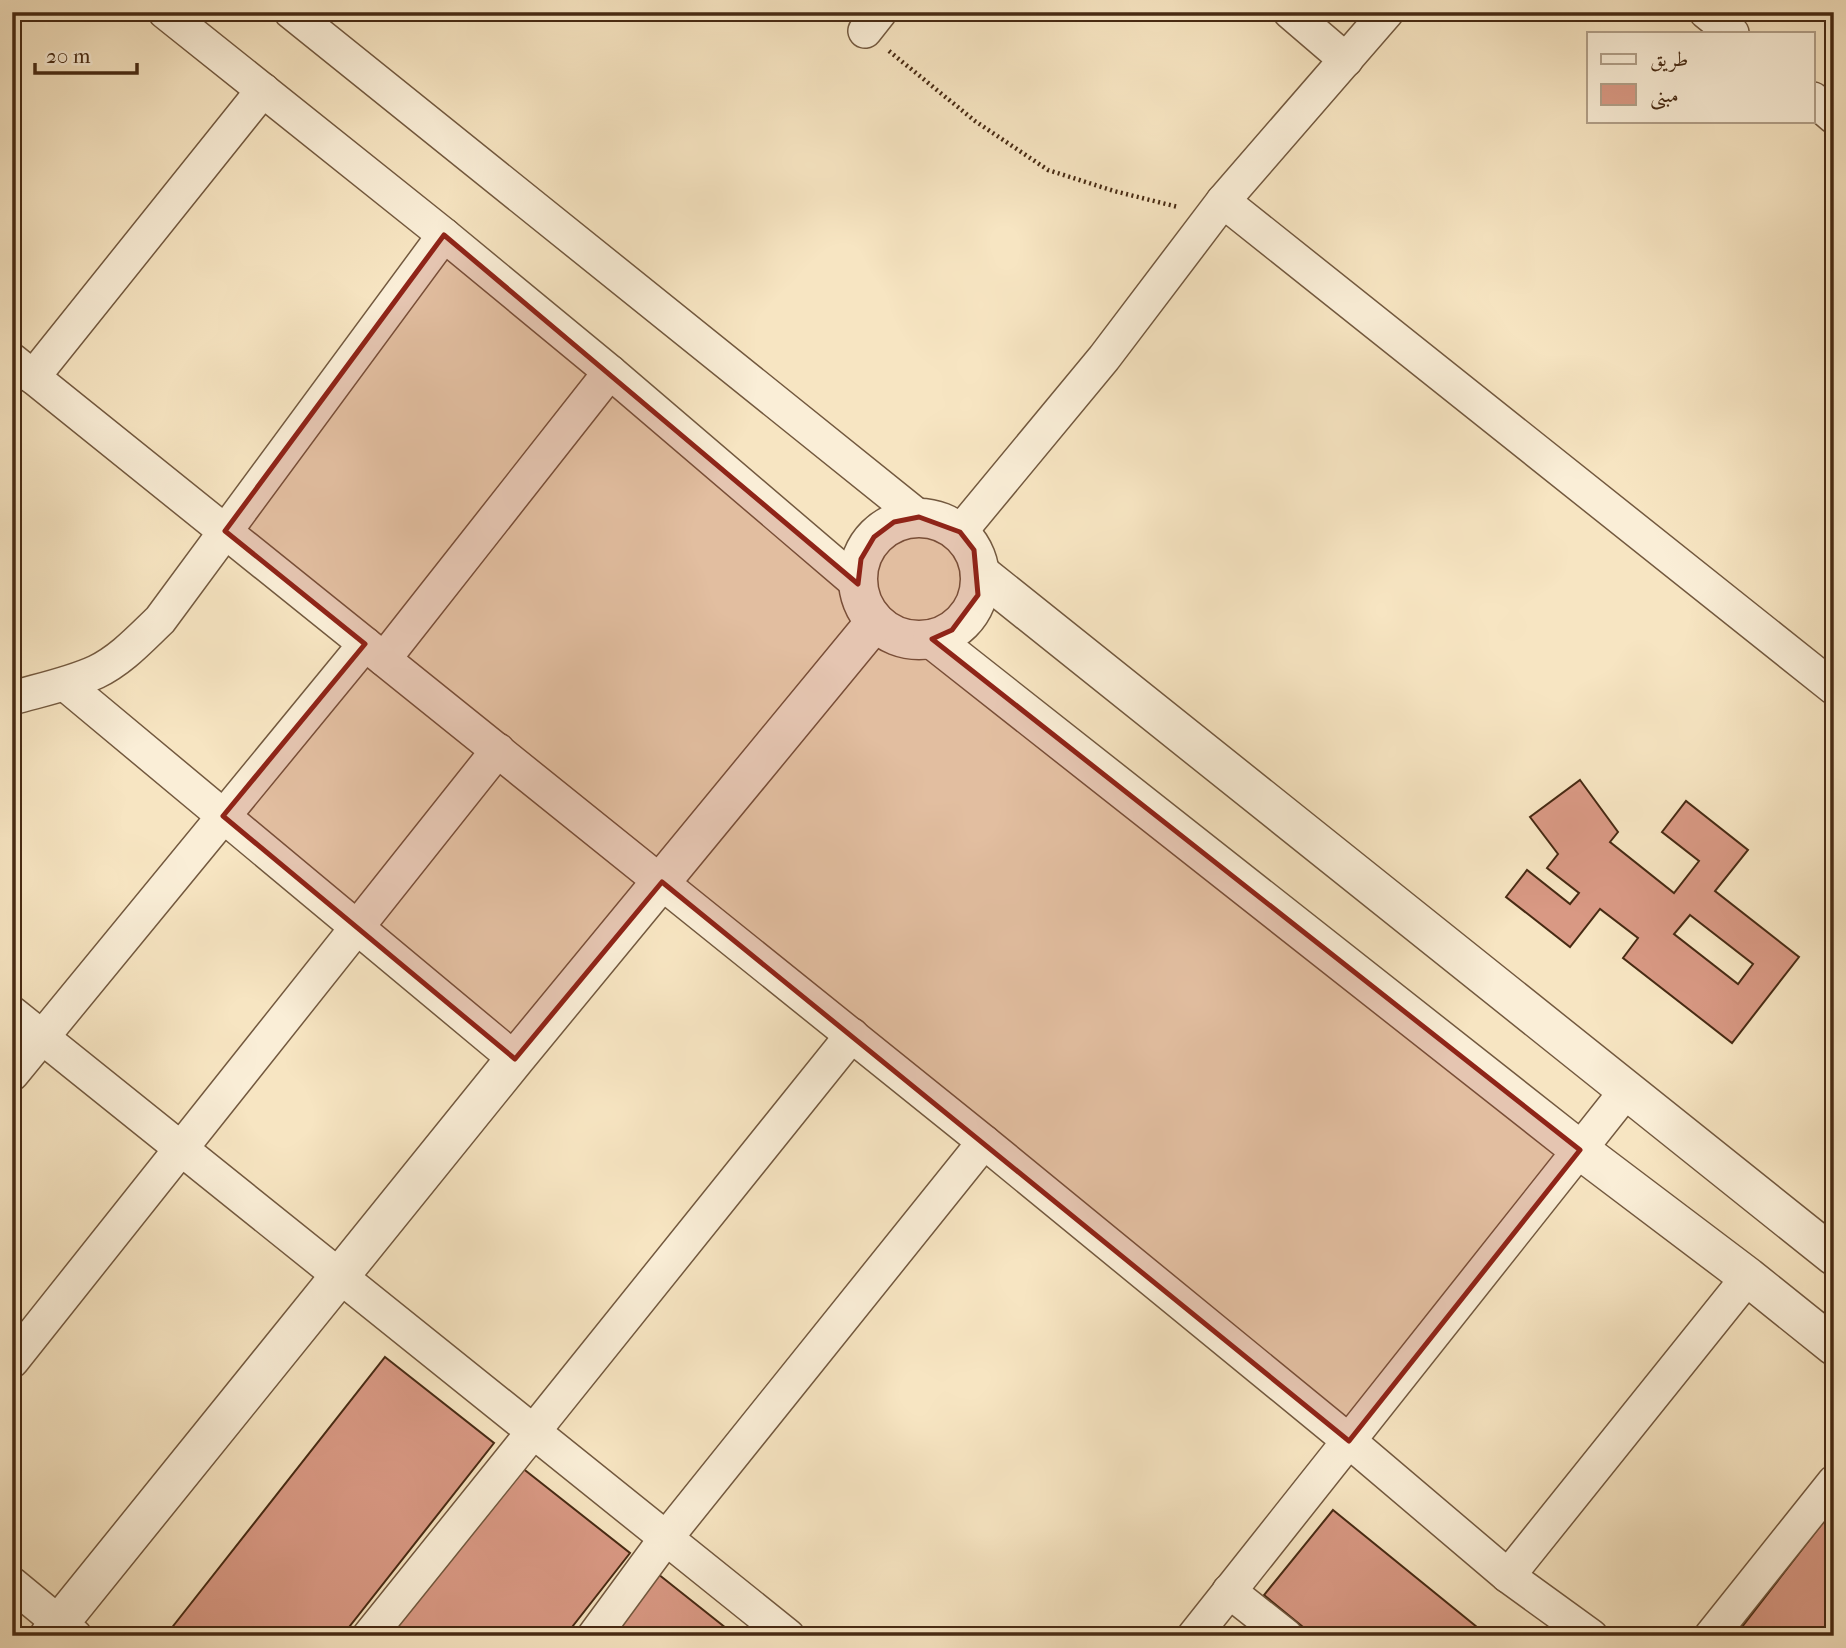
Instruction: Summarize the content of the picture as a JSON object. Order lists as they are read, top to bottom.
{
  "legend": ["طريق", "مبنى"],
  "scale_bar": "20 m"
}
